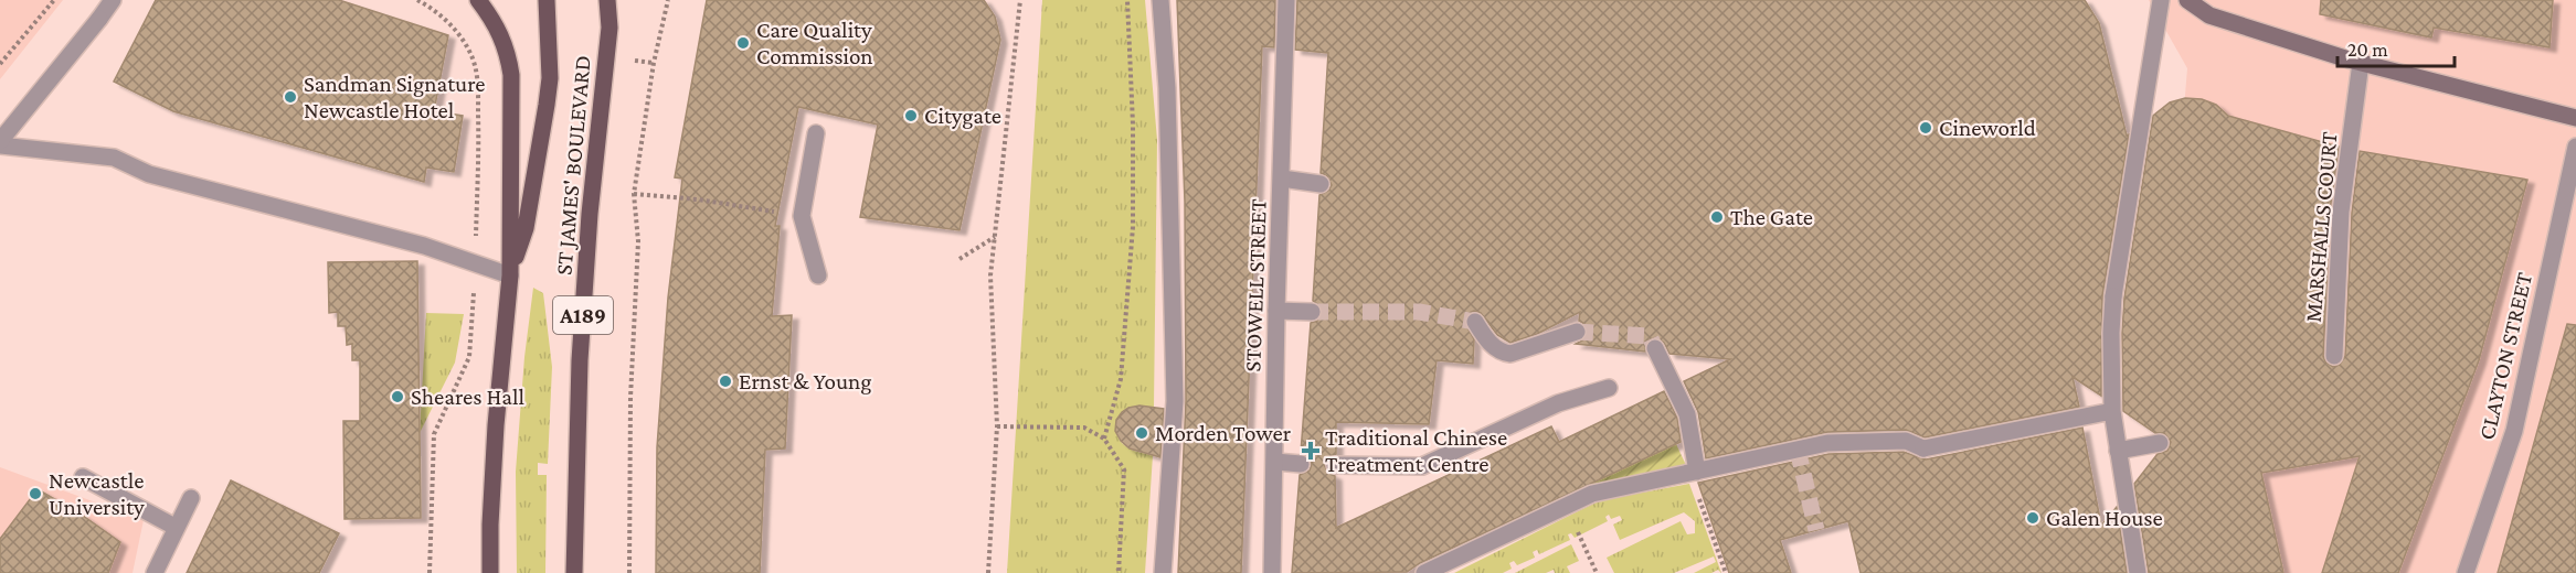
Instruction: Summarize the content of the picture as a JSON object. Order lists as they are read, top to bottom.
{
  "streets": {
    "main road": ["ST JAMES' BOULEVARD", "A189"],
    "street": ["MARSHALLS COURT", "STOWELL STREET", "CLAYTON STREET"]
  },
  "places": {
    "other": [
      "Care Quality Commission",
      "Sandman Signature Newcastle Hotel",
      "Citygate",
      "Cineworld",
      "The Gate",
      "Ernst & Young",
      "Sheares Hall",
      "Morden Tower",
      "Newcastle University",
      "Galen House"
    ],
    "health": ["Traditional Chinese Treatment Centre"]
  },
  "scale_bar": "20 m"
}
